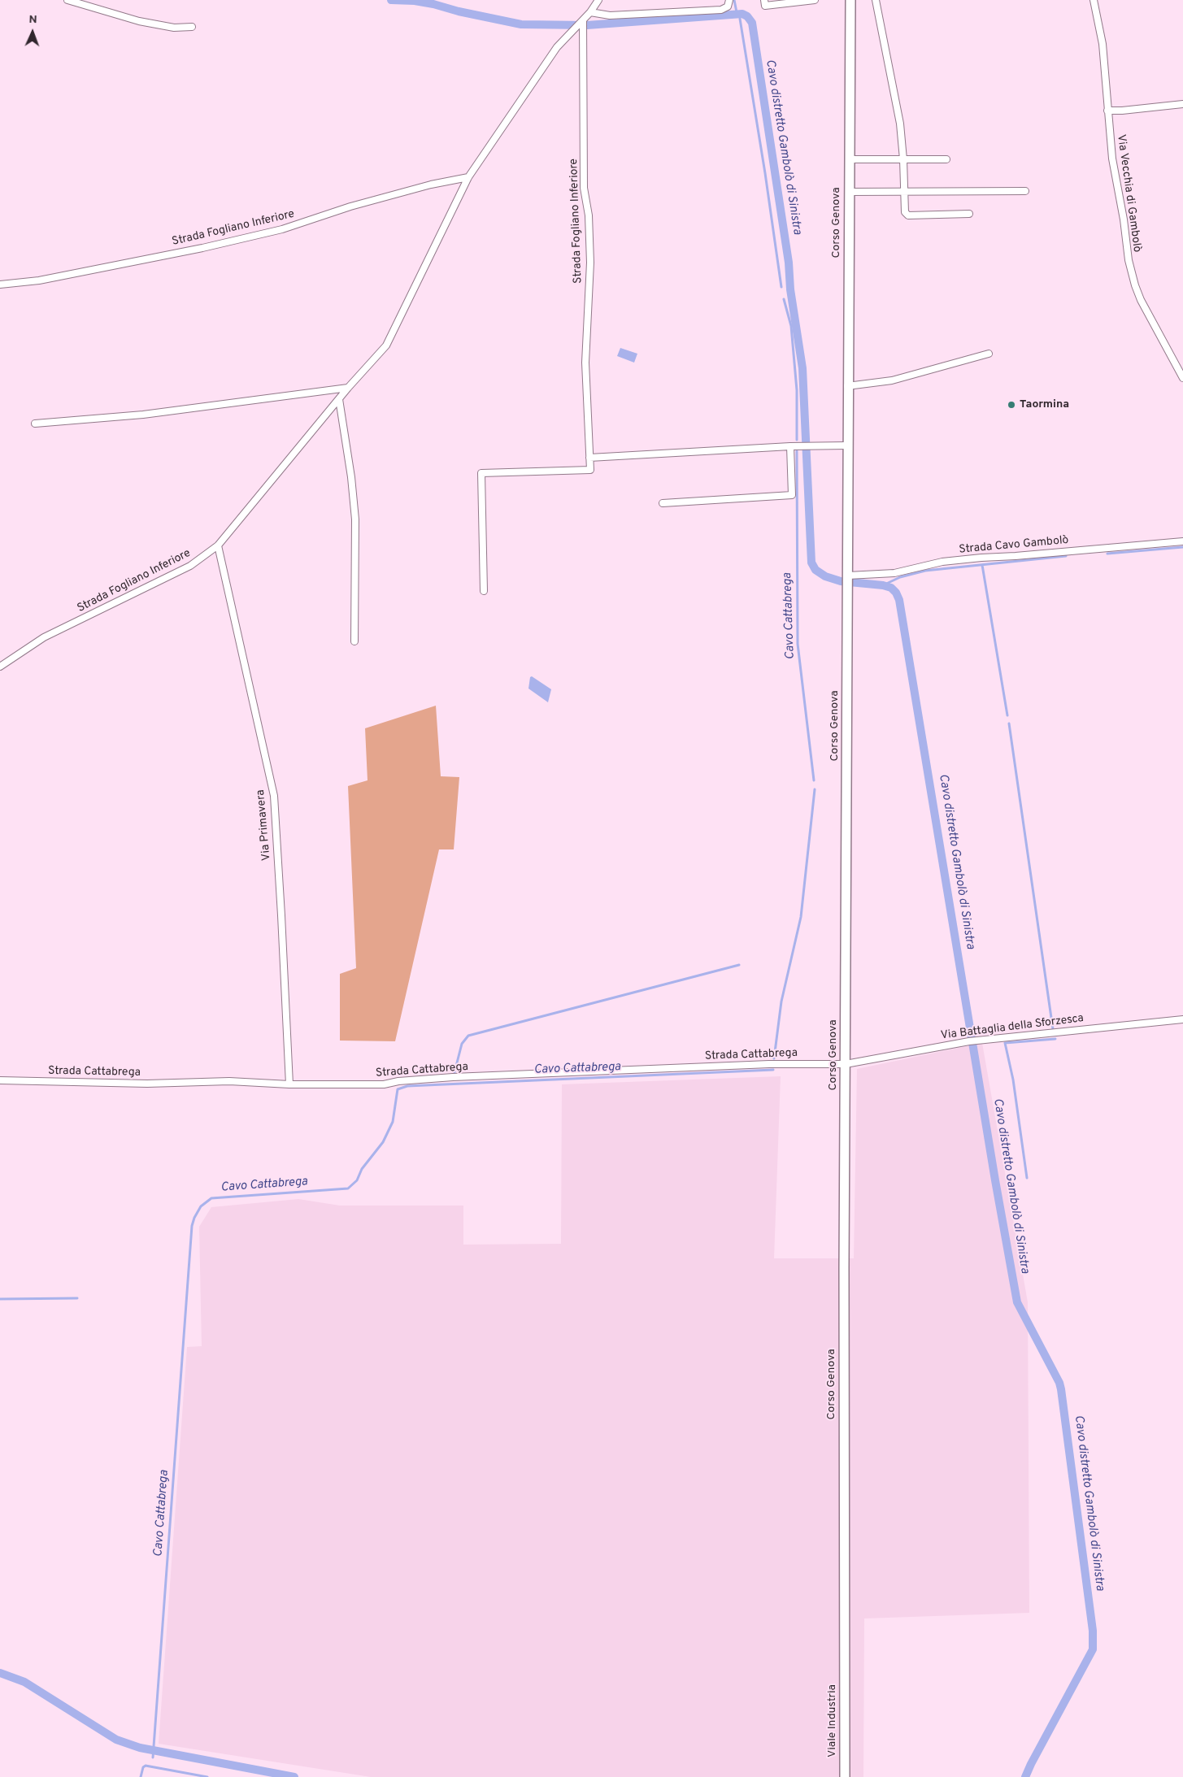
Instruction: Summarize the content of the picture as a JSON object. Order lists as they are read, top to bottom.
{
  "streets": {
    "main road": ["Corso Genova", "Viale Industria"],
    "street": [
      "Via Vecchia di Gambolò",
      "Strada Fogliano Inferiore",
      "Strada Cavo Gambolò",
      "Via Primavera",
      "Via Battaglia della Sforzesca",
      "Strada Cattabrega"
    ]
  },
  "crossings": [
    ["Strada Fogliano Inferiore", "Via Primavera"],
    ["Corso Genova", "Strada Cavo Gambolò"],
    ["Corso Genova", "Via Battaglia della Sforzesca"],
    ["Corso Genova", "Strada Cattabrega"],
    ["Corso Genova", "Viale Industria"],
    ["Via Primavera", "Strada Cattabrega"],
    ["Via Battaglia della Sforzesca", "Strada Cattabrega"]
  ],
  "water": ["Cavo distretto Gambolò di Sinistra", "Cavo Cattabrega"],
  "places": ["Taormina"],
  "north": "top"
}
